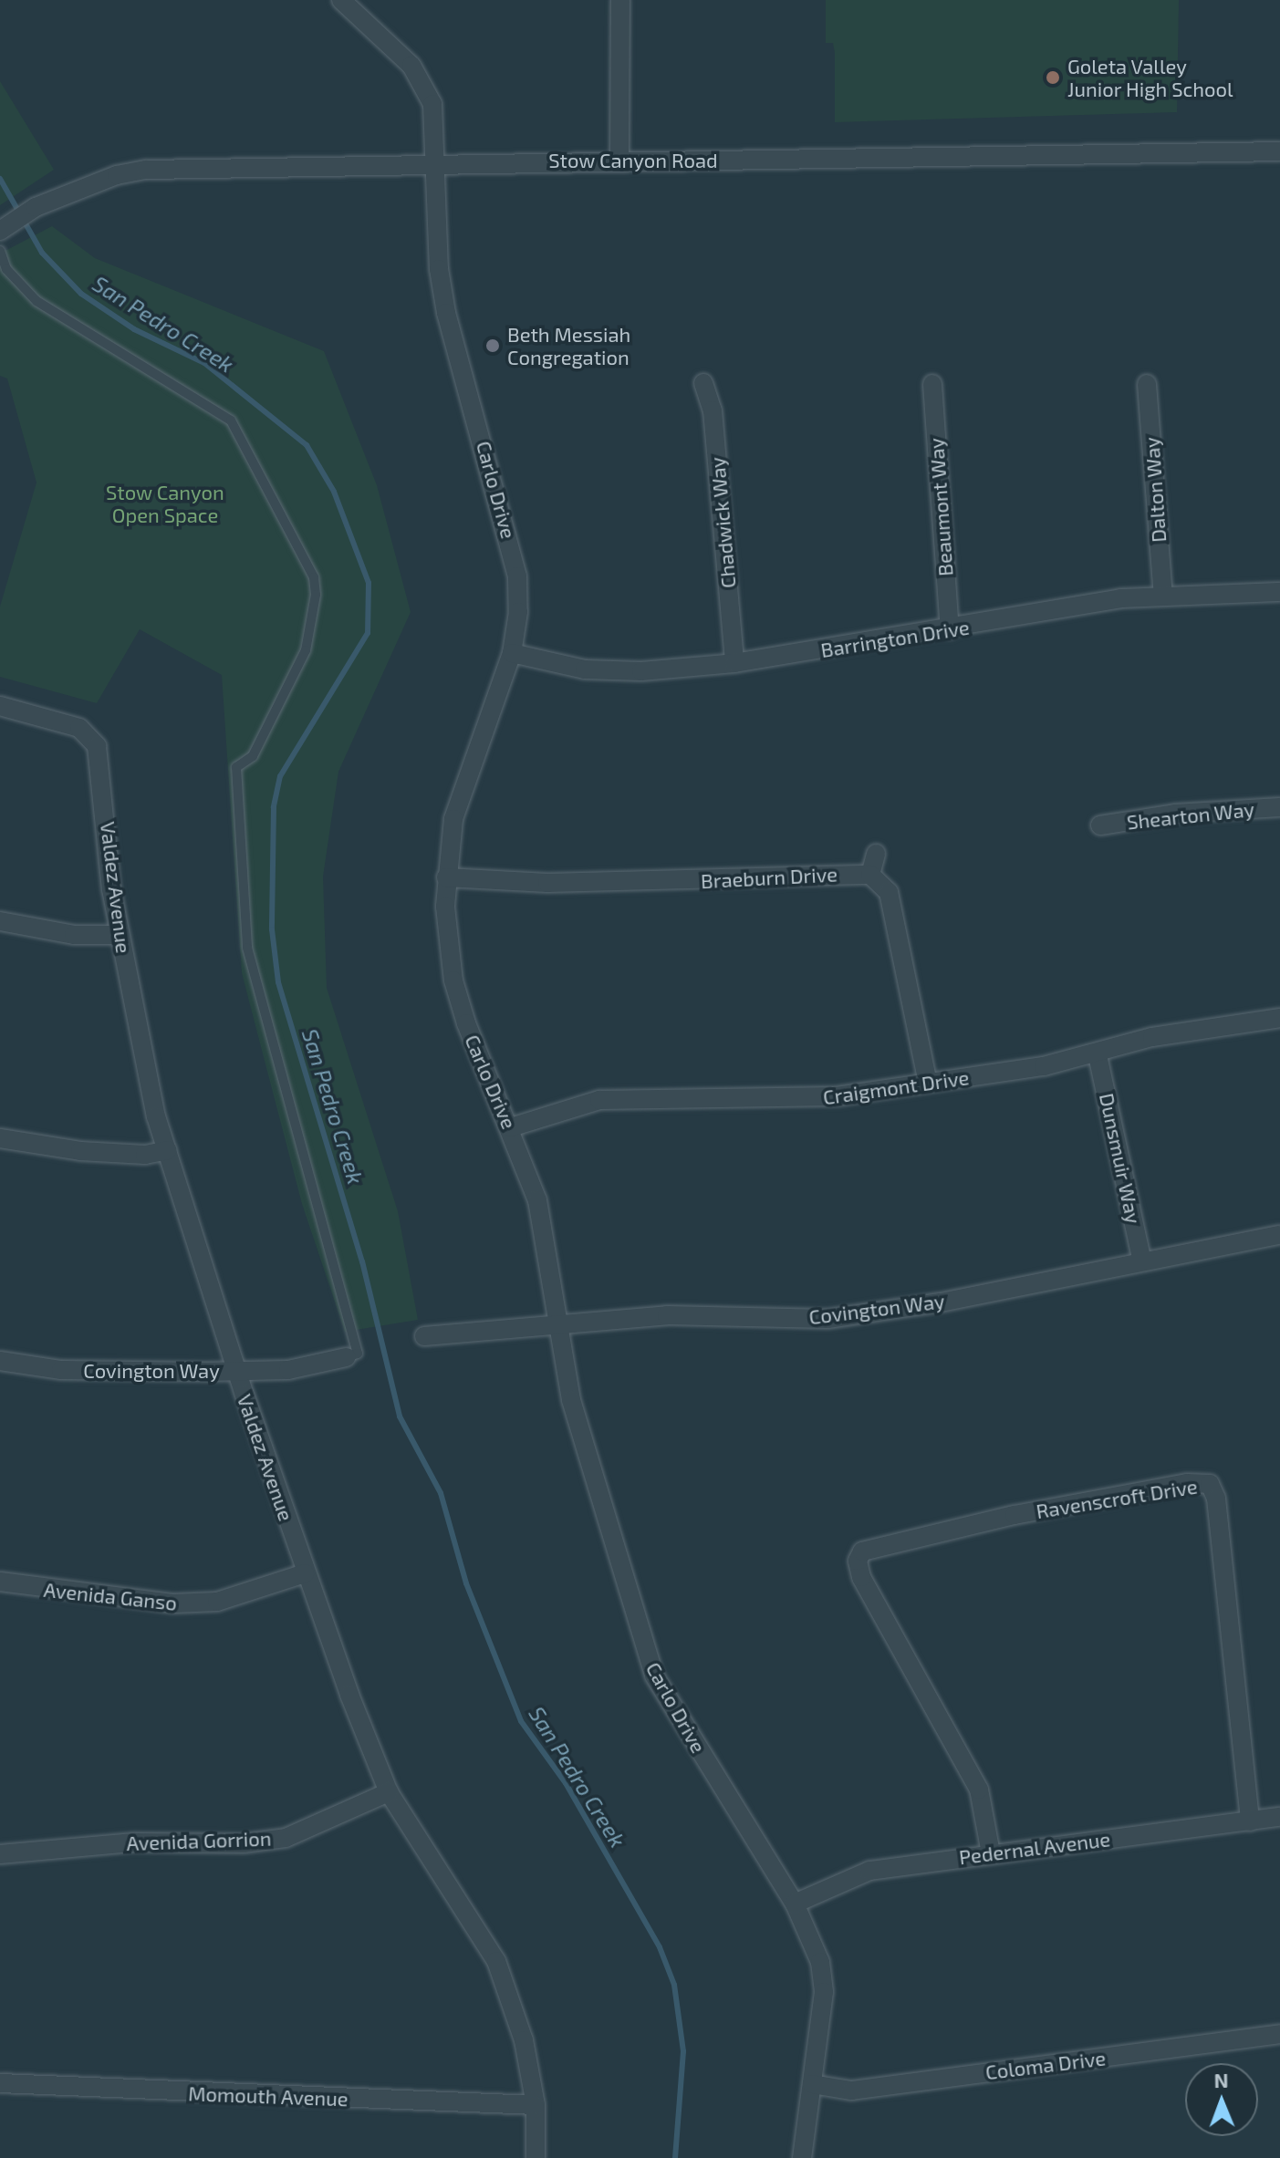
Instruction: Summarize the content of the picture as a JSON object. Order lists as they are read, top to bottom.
{
  "streets": {
    "street": [
      "Stow Canyon Road",
      "Carlo Drive",
      "Dalton Way",
      "Beaumont Way",
      "Chadwick Way",
      "Barrington Drive",
      "Shearton Way",
      "Braeburn Drive",
      "Valdez Avenue",
      "Craigmont Drive",
      "Dunsmuir Way",
      "Covington Way",
      "Ravenscroft Drive",
      "Avenida Ganso",
      "Avenida Gorrion",
      "Pedernal Avenue",
      "Coloma Drive",
      "Momouth Avenue"
    ]
  },
  "crossings": [
    ["Stow Canyon Road", "Carlo Drive"],
    ["Carlo Drive", "Barrington Drive"],
    ["Carlo Drive", "Braeburn Drive"],
    ["Carlo Drive", "Craigmont Drive"],
    ["Carlo Drive", "Covington Way"],
    ["Carlo Drive", "Pedernal Avenue"],
    ["Carlo Drive", "Coloma Drive"],
    ["Dalton Way", "Barrington Drive"],
    ["Beaumont Way", "Barrington Drive"],
    ["Chadwick Way", "Barrington Drive"],
    ["Valdez Avenue", "Covington Way"],
    ["Valdez Avenue", "Avenida Ganso"],
    ["Valdez Avenue", "Avenida Gorrion"],
    ["Valdez Avenue", "Momouth Avenue"],
    ["Craigmont Drive", "Dunsmuir Way"],
    ["Dunsmuir Way", "Covington Way"],
    ["Ravenscroft Drive", "Pedernal Avenue"]
  ],
  "water": ["San Pedro Creek"],
  "parks": ["Stow Canyon Open Space"],
  "places": ["Goleta Valley Junior High School", "Beth Messiah Congregation"],
  "north": "top"
}
